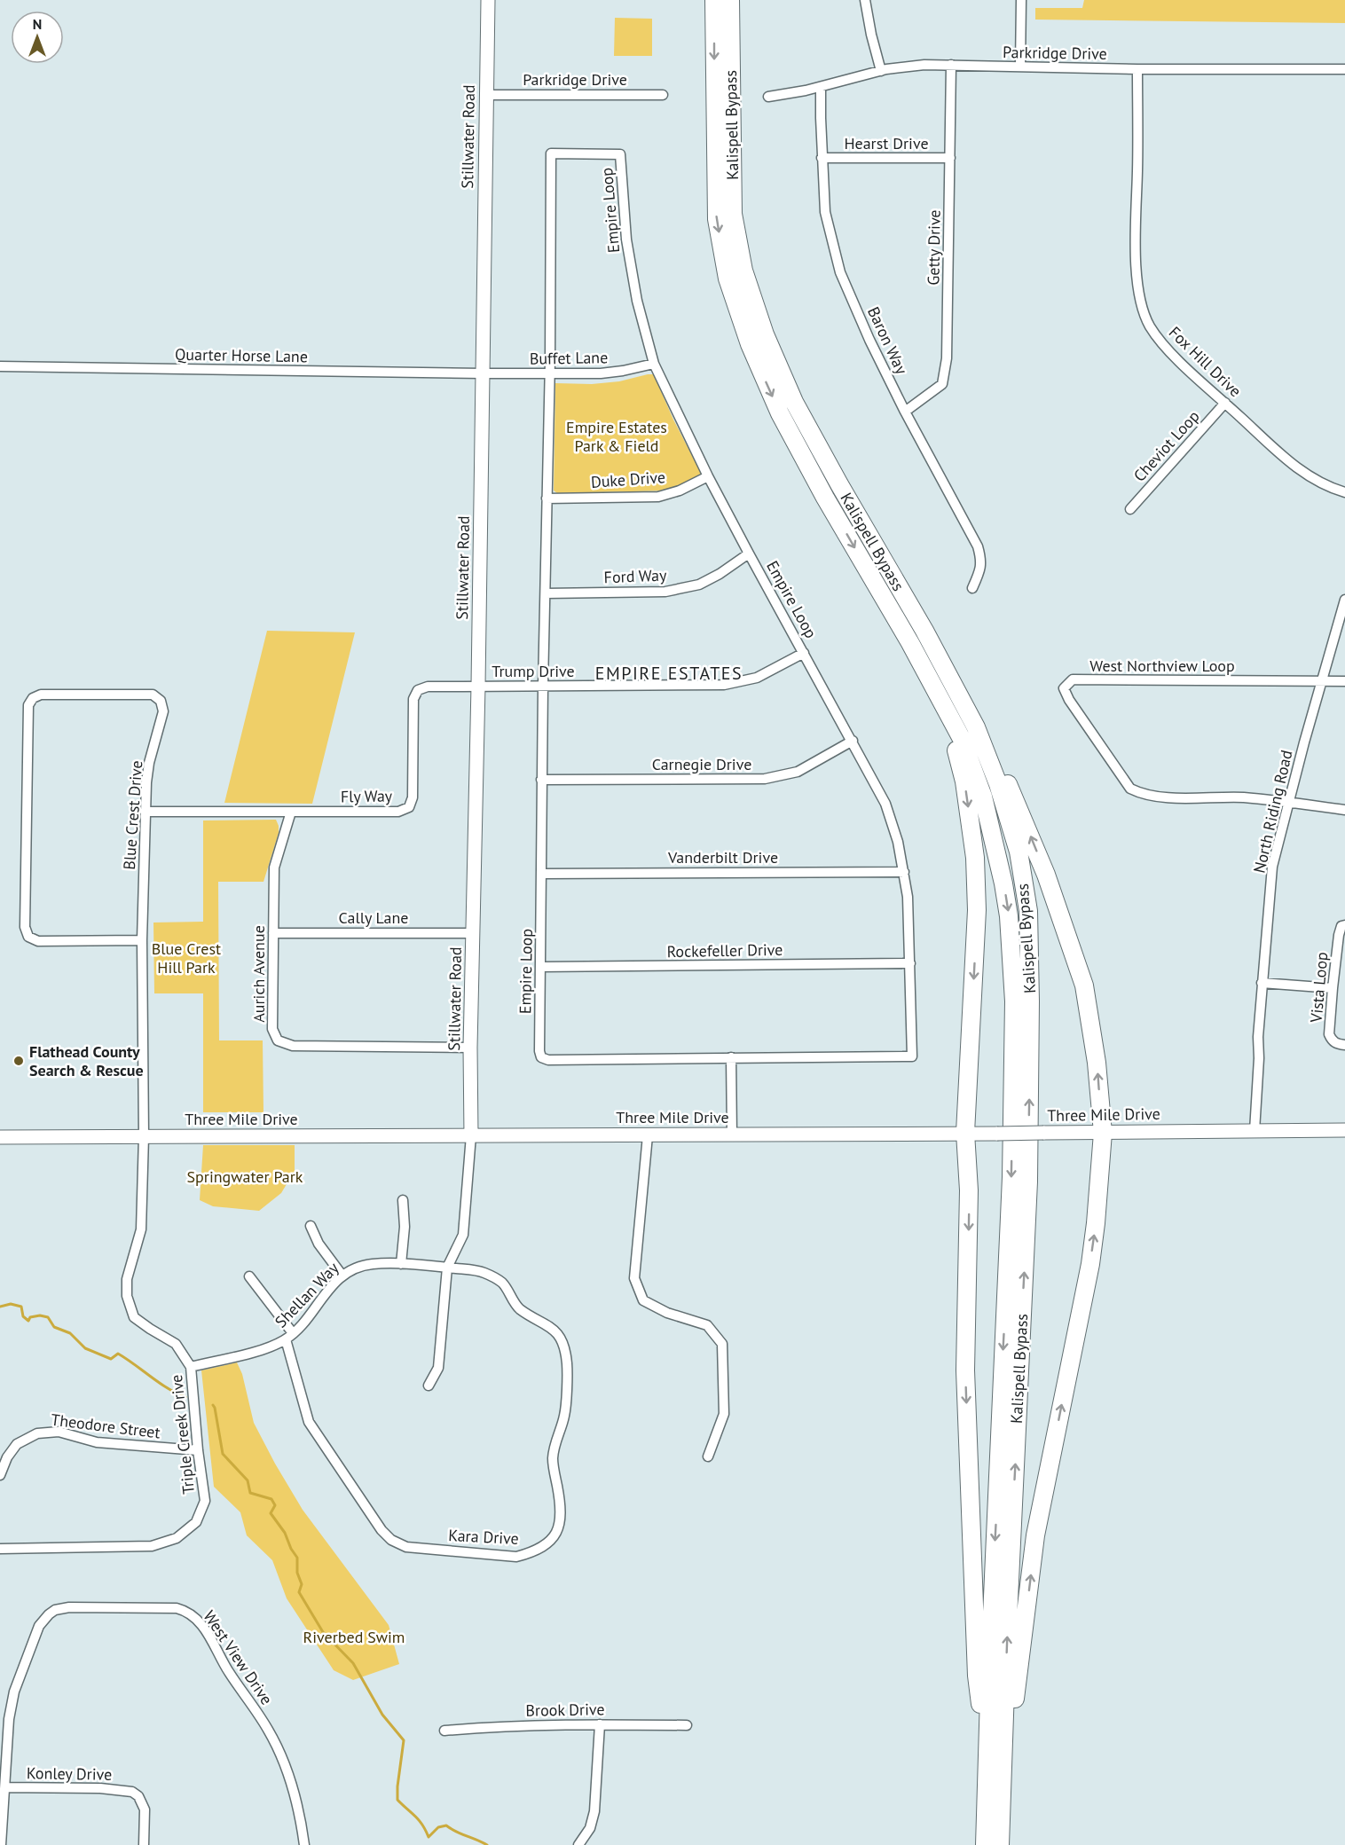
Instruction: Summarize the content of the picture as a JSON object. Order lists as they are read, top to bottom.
{
  "streets": {
    "highway": ["Kalispell Bypass"],
    "main road": ["Stillwater Road", "Three Mile Drive"],
    "street": [
      "Parkridge Drive",
      "Hearst Drive",
      "Empire Loop",
      "Getty Drive",
      "Baron Way",
      "Quarter Horse Lane",
      "Buffet Lane",
      "Fox Hill Drive",
      "Cheviot Loop",
      "Duke Drive",
      "Ford Way",
      "West Northview Loop",
      "Trump Drive",
      "Carnegie Drive",
      "Fly Way",
      "North Riding Road",
      "Blue Crest Drive",
      "Vanderbilt Drive",
      "Cally Lane",
      "Rockefeller Drive",
      "Aurich Avenue",
      "Vista Loop",
      "Shellan Way",
      "Theodore Street",
      "Triple Creek Drive",
      "Kara Drive",
      "West View Drive",
      "Brook Drive",
      "Konley Drive"
    ]
  },
  "crossings": [
    ["Parkridge Drive", "Stillwater Road"],
    ["Parkridge Drive", "Getty Drive"],
    ["Parkridge Drive", "Baron Way"],
    ["Parkridge Drive", "Fox Hill Drive"],
    ["Stillwater Road", "Quarter Horse Lane"],
    ["Stillwater Road", "Buffet Lane"],
    ["Stillwater Road", "Trump Drive"],
    ["Stillwater Road", "Fly Way"],
    ["Stillwater Road", "Cally Lane"],
    ["Stillwater Road", "Aurich Avenue"],
    ["Stillwater Road", "Three Mile Drive"],
    ["Hearst Drive", "Getty Drive"],
    ["Hearst Drive", "Baron Way"],
    ["Empire Loop", "Buffet Lane"],
    ["Empire Loop", "Duke Drive"],
    ["Empire Loop", "Ford Way"],
    ["Empire Loop", "Trump Drive"],
    ["Empire Loop", "Carnegie Drive"],
    ["Empire Loop", "Vanderbilt Drive"],
    ["Empire Loop", "Rockefeller Drive"],
    ["Getty Drive", "Baron Way"],
    ["Quarter Horse Lane", "Buffet Lane"],
    ["Fox Hill Drive", "Cheviot Loop"],
    ["West Northview Loop", "North Riding Road"],
    ["Trump Drive", "Fly Way"],
    ["Fly Way", "Blue Crest Drive"],
    ["Fly Way", "Aurich Avenue"],
    ["North Riding Road", "Three Mile Drive"],
    ["Blue Crest Drive", "Three Mile Drive"],
    ["Blue Crest Drive", "Triple Creek Drive"],
    ["Cally Lane", "Aurich Avenue"],
    ["Three Mile Drive", "Triple Creek Drive"],
    ["Shellan Way", "Triple Creek Drive"],
    ["Shellan Way", "Kara Drive"],
    ["Theodore Street", "Triple Creek Drive"],
    ["West View Drive", "Konley Drive"]
  ],
  "districts": ["EMPIRE ESTATES"],
  "parks": [
    "Empire Estates Park & Field",
    "Blue Crest Hill Park",
    "Springwater Park",
    "Riverbed Swim"
  ],
  "places": ["Flathead County Search & Rescue"],
  "north": "top"
}
